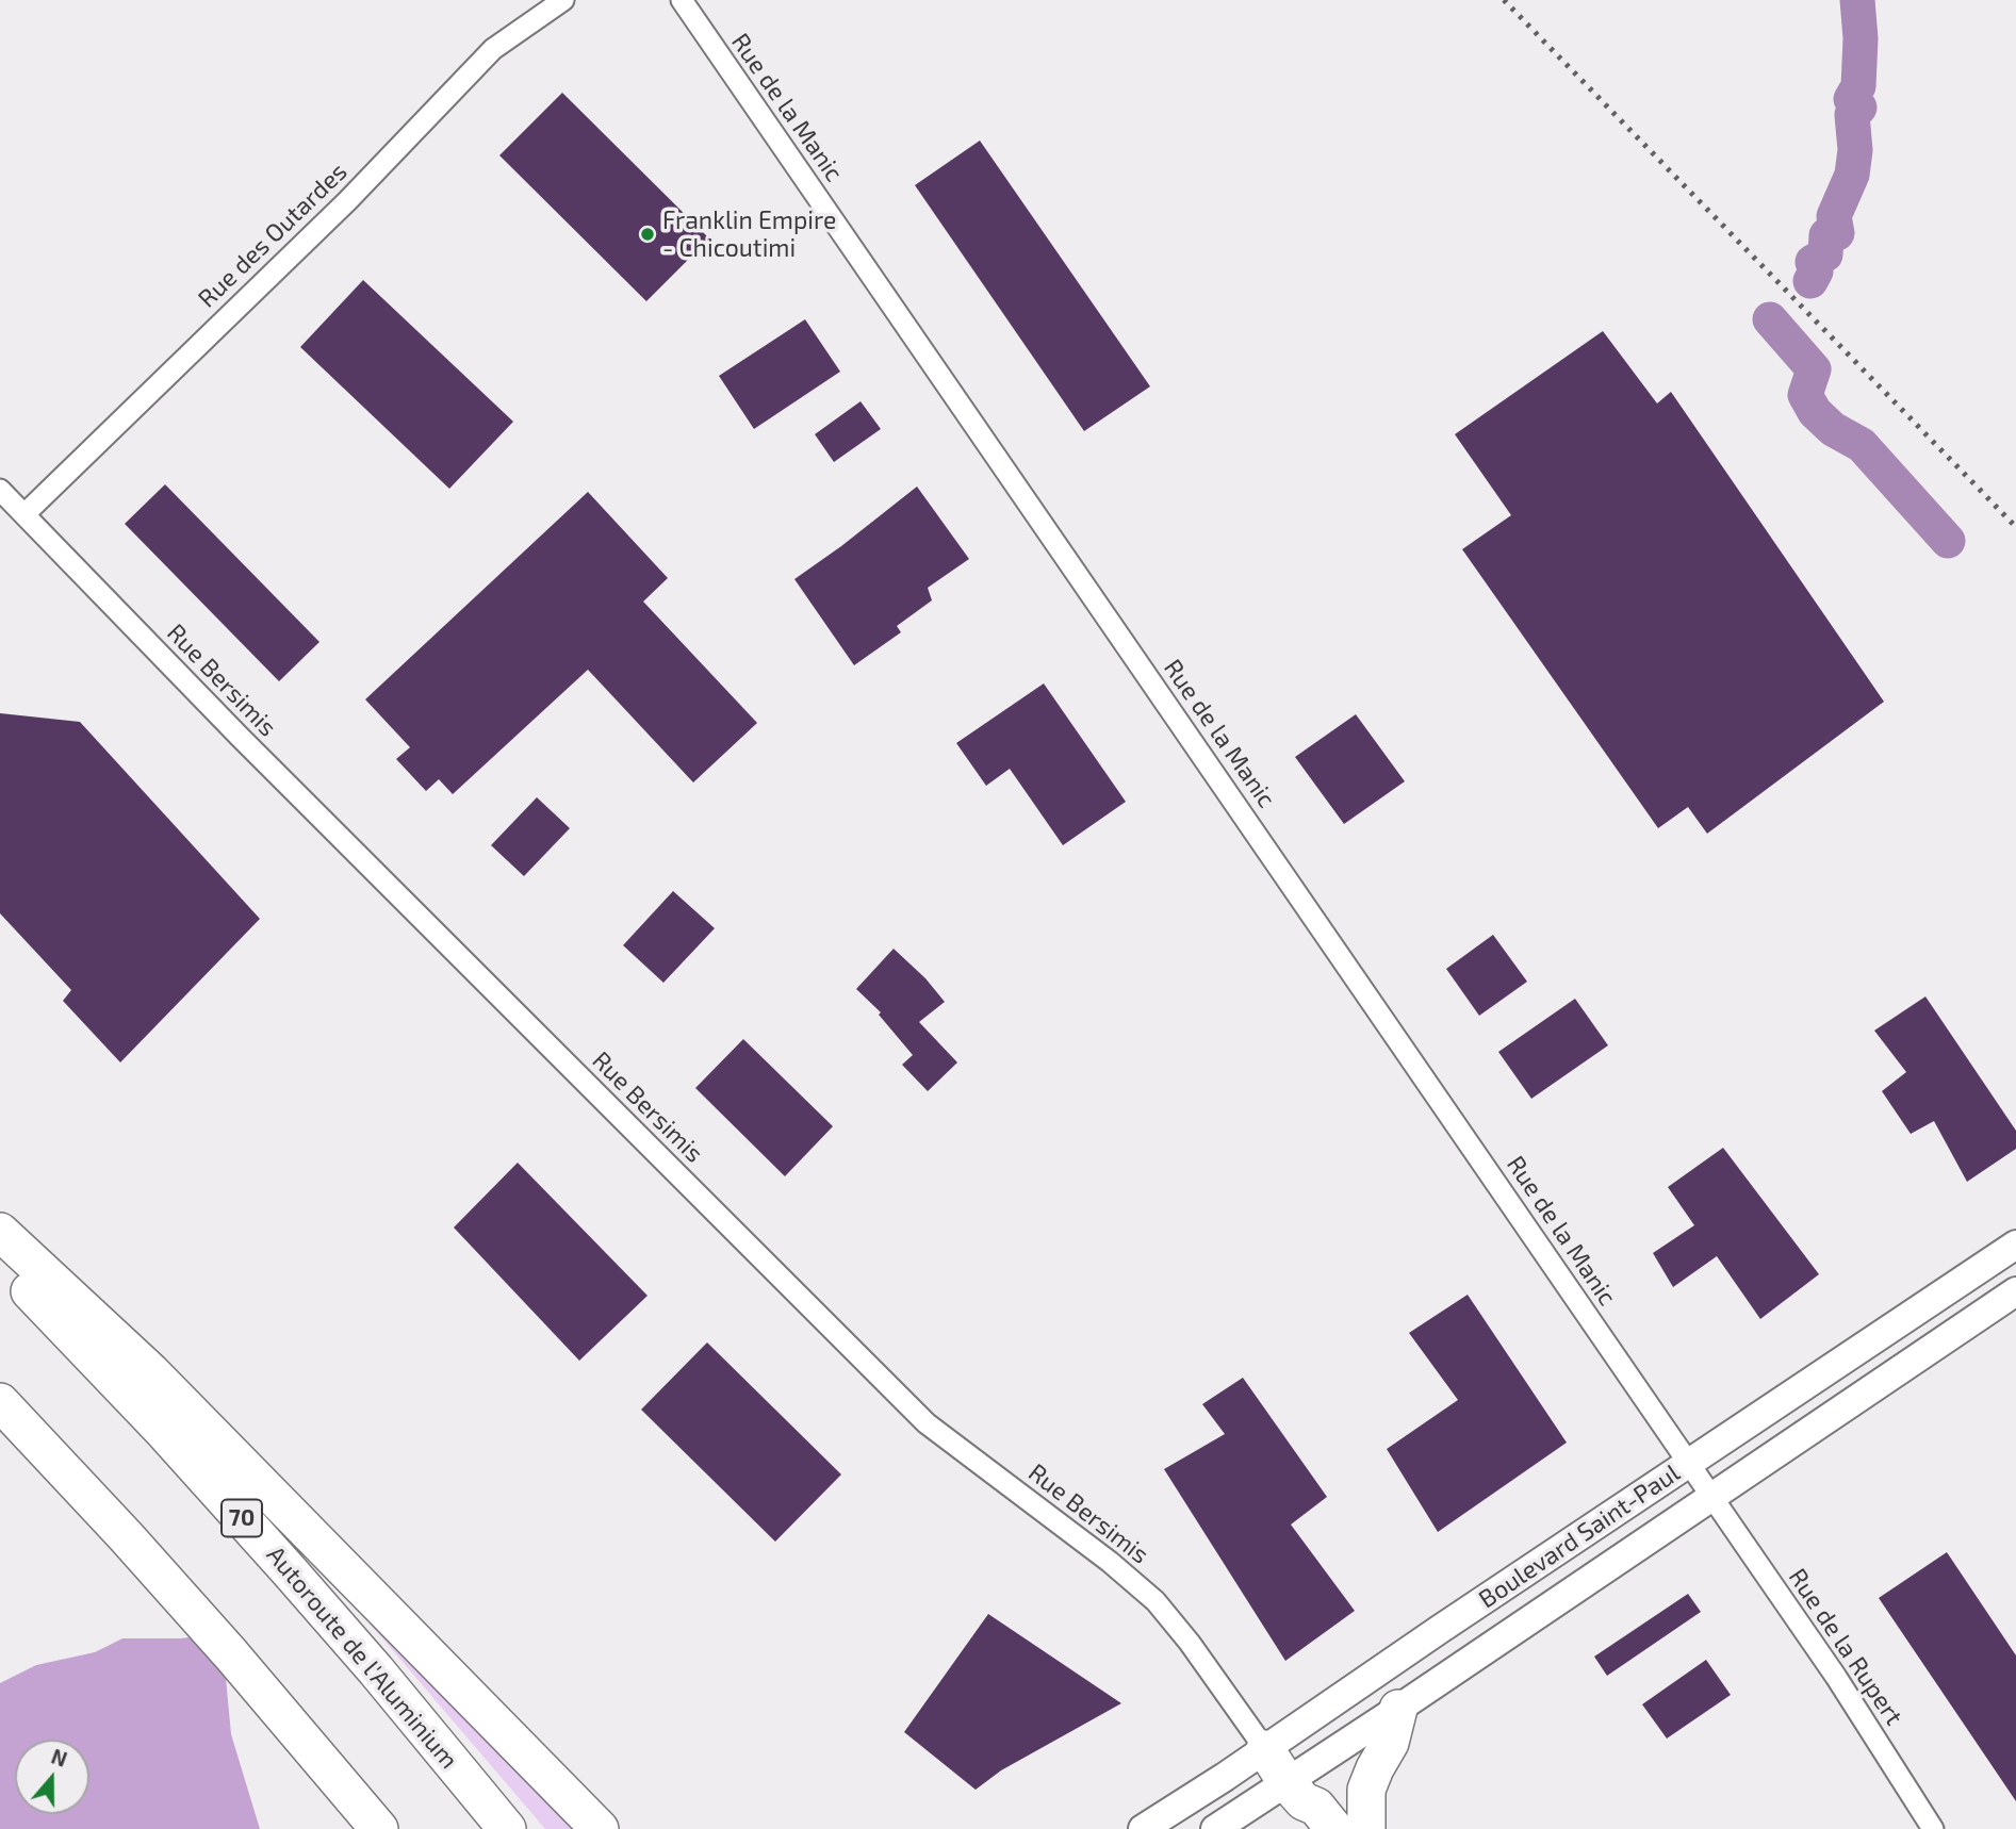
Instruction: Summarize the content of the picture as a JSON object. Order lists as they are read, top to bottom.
{
  "streets": {
    "highway": ["70", "Autoroute de l'Aluminium"],
    "main road": ["Boulevard Saint-Paul"],
    "street": [
      "Rue de la Manic",
      "Rue des Outardes",
      "Rue Bersimis",
      "Rue de la Rupert"
    ]
  },
  "crossings": [
    ["Rue de la Manic", "Boulevard Saint-Paul"],
    ["Rue de la Manic", "Rue de la Rupert"],
    ["Rue des Outardes", "Rue Bersimis"],
    ["Rue Bersimis", "Boulevard Saint-Paul"],
    ["Boulevard Saint-Paul", "Rue de la Rupert"]
  ],
  "places": ["Franklin Empire - Chicoutimi"],
  "north": "top"
}
